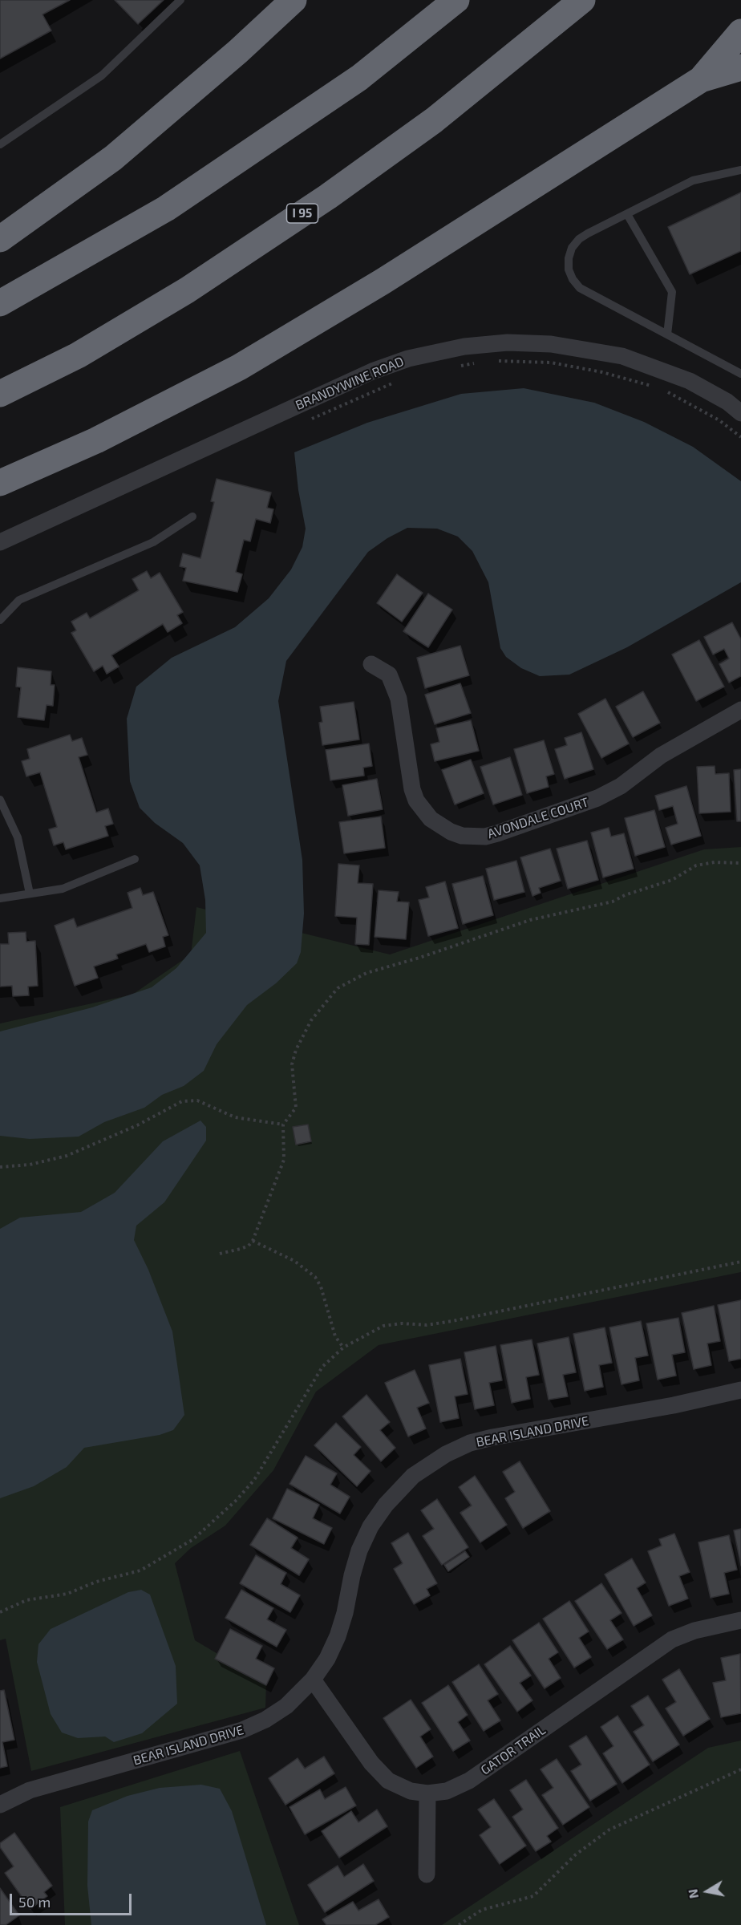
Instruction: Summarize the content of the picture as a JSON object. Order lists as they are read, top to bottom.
{
  "streets": {
    "highway": ["I 95"],
    "street": [
      "BRANDYWINE ROAD",
      "AVONDALE COURT",
      "BEAR ISLAND DRIVE",
      "GATOR TRAIL"
    ]
  },
  "crossings": [
    ["BEAR ISLAND DRIVE", "GATOR TRAIL"]
  ],
  "scale_bar": "50 m",
  "north": "left"
}
